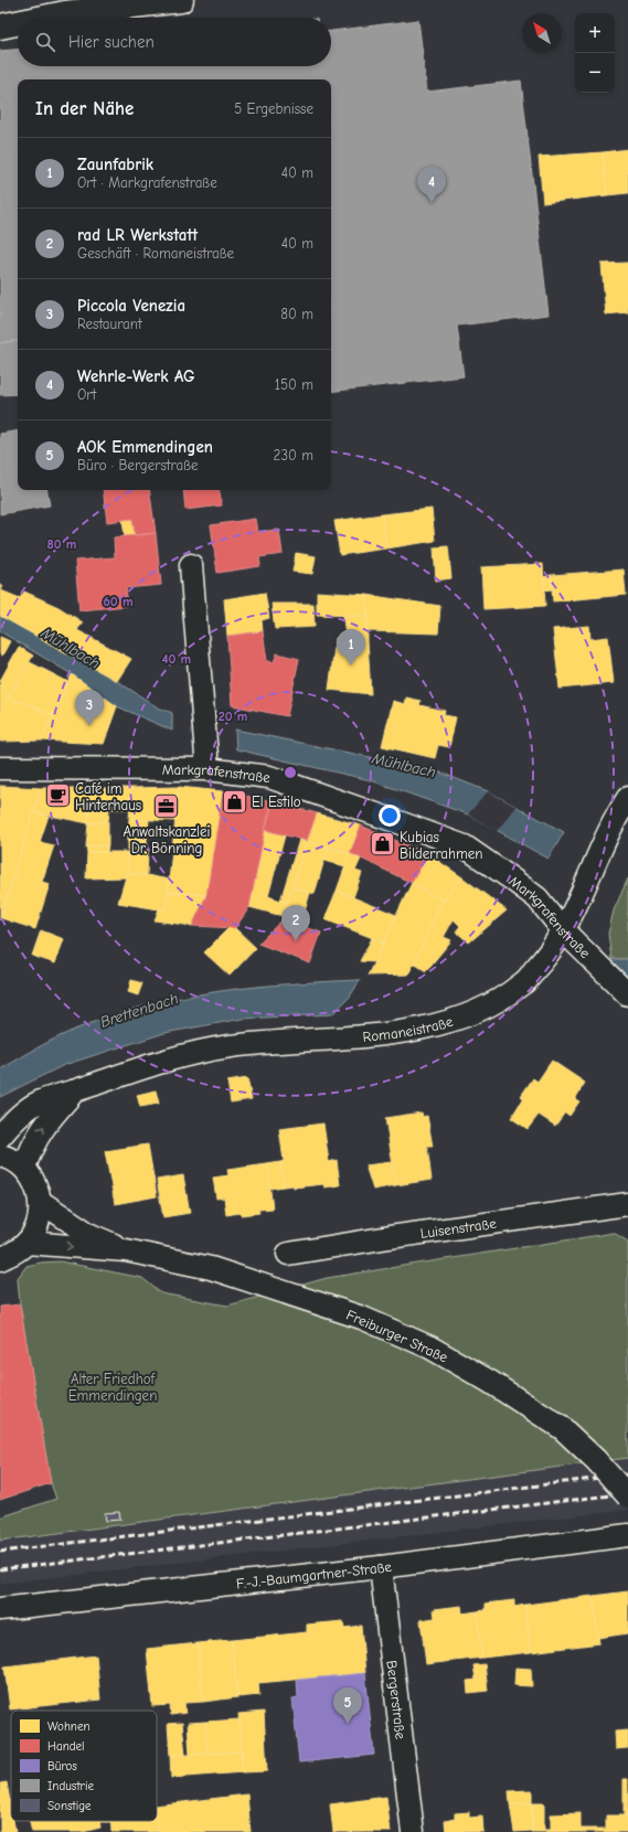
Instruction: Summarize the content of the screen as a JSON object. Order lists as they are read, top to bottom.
{
  "streets": {
    "street": [
      "Markgrafenstraße",
      "Romaneistraße",
      "Luisenstraße",
      "Freiburger Straße",
      "F.-J.-Baumgartner-Straße",
      "Bergerstraße"
    ]
  },
  "crossings": [
    ["Markgrafenstraße", "Romaneistraße"],
    ["F.-J.-Baumgartner-Straße", "Bergerstraße"]
  ],
  "water": ["Mühlbach", "Brettenbach"],
  "parks": ["Alter Friedhof Emmendingen"],
  "places": {
    "cafe": ["Café im Hinterhaus"],
    "shop": ["El Estilo", "Kubias Bilderrahmen"],
    "office": ["Anwaltskanzlei Dr. Bönning"]
  },
  "legend": [
    "Wohnen",
    "Handel",
    "Büros",
    "Industrie",
    "Sonstige"
  ],
  "north": "top left",
  "page": {
    "map_buttons": ["+", "−"],
    "search": "Hier suchen",
    "heading": ["In der Nähe", "5 Ergebnisse"],
    "list": [
      {
        "mark": "1",
        "name": "Zaunfabrik",
        "note": "Ort · Markgrafenstraße",
        "value": "40 m"
      },
      {
        "mark": "2",
        "name": "rad LR Werkstatt",
        "note": "Geschäft · Romaneistraße",
        "value": "40 m"
      },
      {
        "mark": "3",
        "name": "Piccola Venezia",
        "note": "Restaurant",
        "value": "80 m"
      },
      {
        "mark": "4",
        "name": "Wehrle-Werk AG",
        "note": "Ort",
        "value": "150 m"
      },
      {
        "mark": "5",
        "name": "AOK Emmendingen",
        "note": "Büro · Bergerstraße",
        "value": "230 m"
      }
    ],
    "pins": [
      "4",
      "1",
      "3",
      "2",
      "5"
    ]
  },
  "rings": [
    "80 m",
    "60 m",
    "40 m",
    "20 m"
  ]
}
